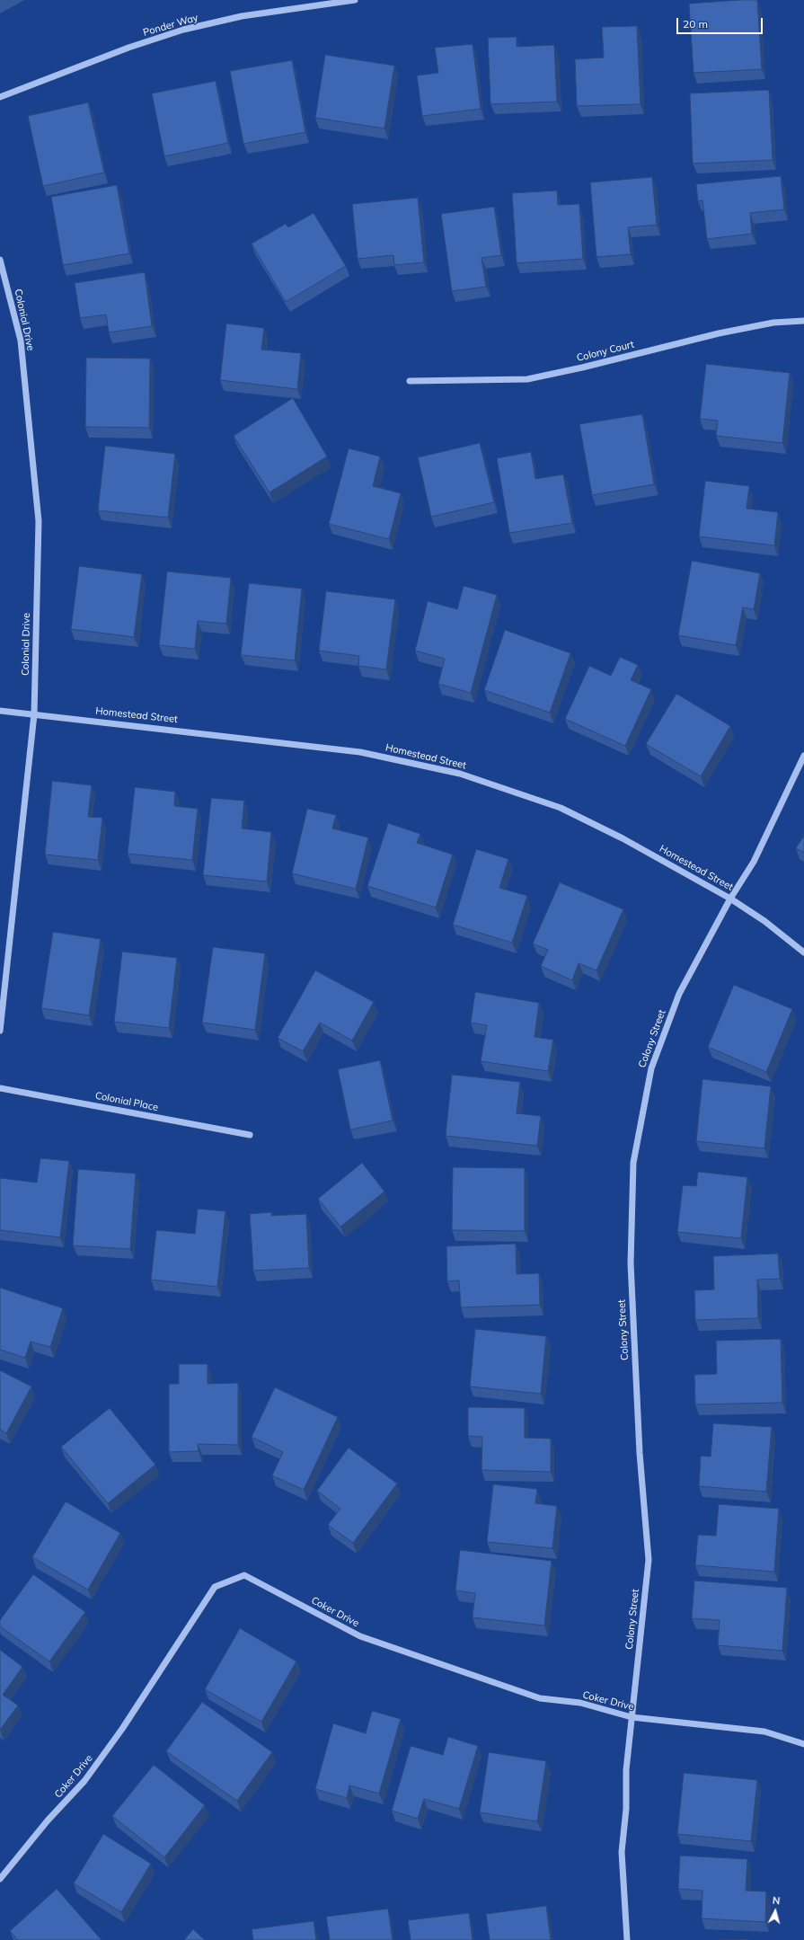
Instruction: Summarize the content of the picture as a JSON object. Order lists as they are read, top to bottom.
{
  "streets": {
    "street": [
      "Ponder Way",
      "Colonial Drive",
      "Colony Court",
      "Homestead Street",
      "Colony Street",
      "Colonial Place",
      "Coker Drive"
    ]
  },
  "crossings": [
    ["Colonial Drive", "Homestead Street"],
    ["Homestead Street", "Colony Street"],
    ["Colony Street", "Coker Drive"]
  ],
  "scale_bar": "20 m",
  "north": "top"
}
